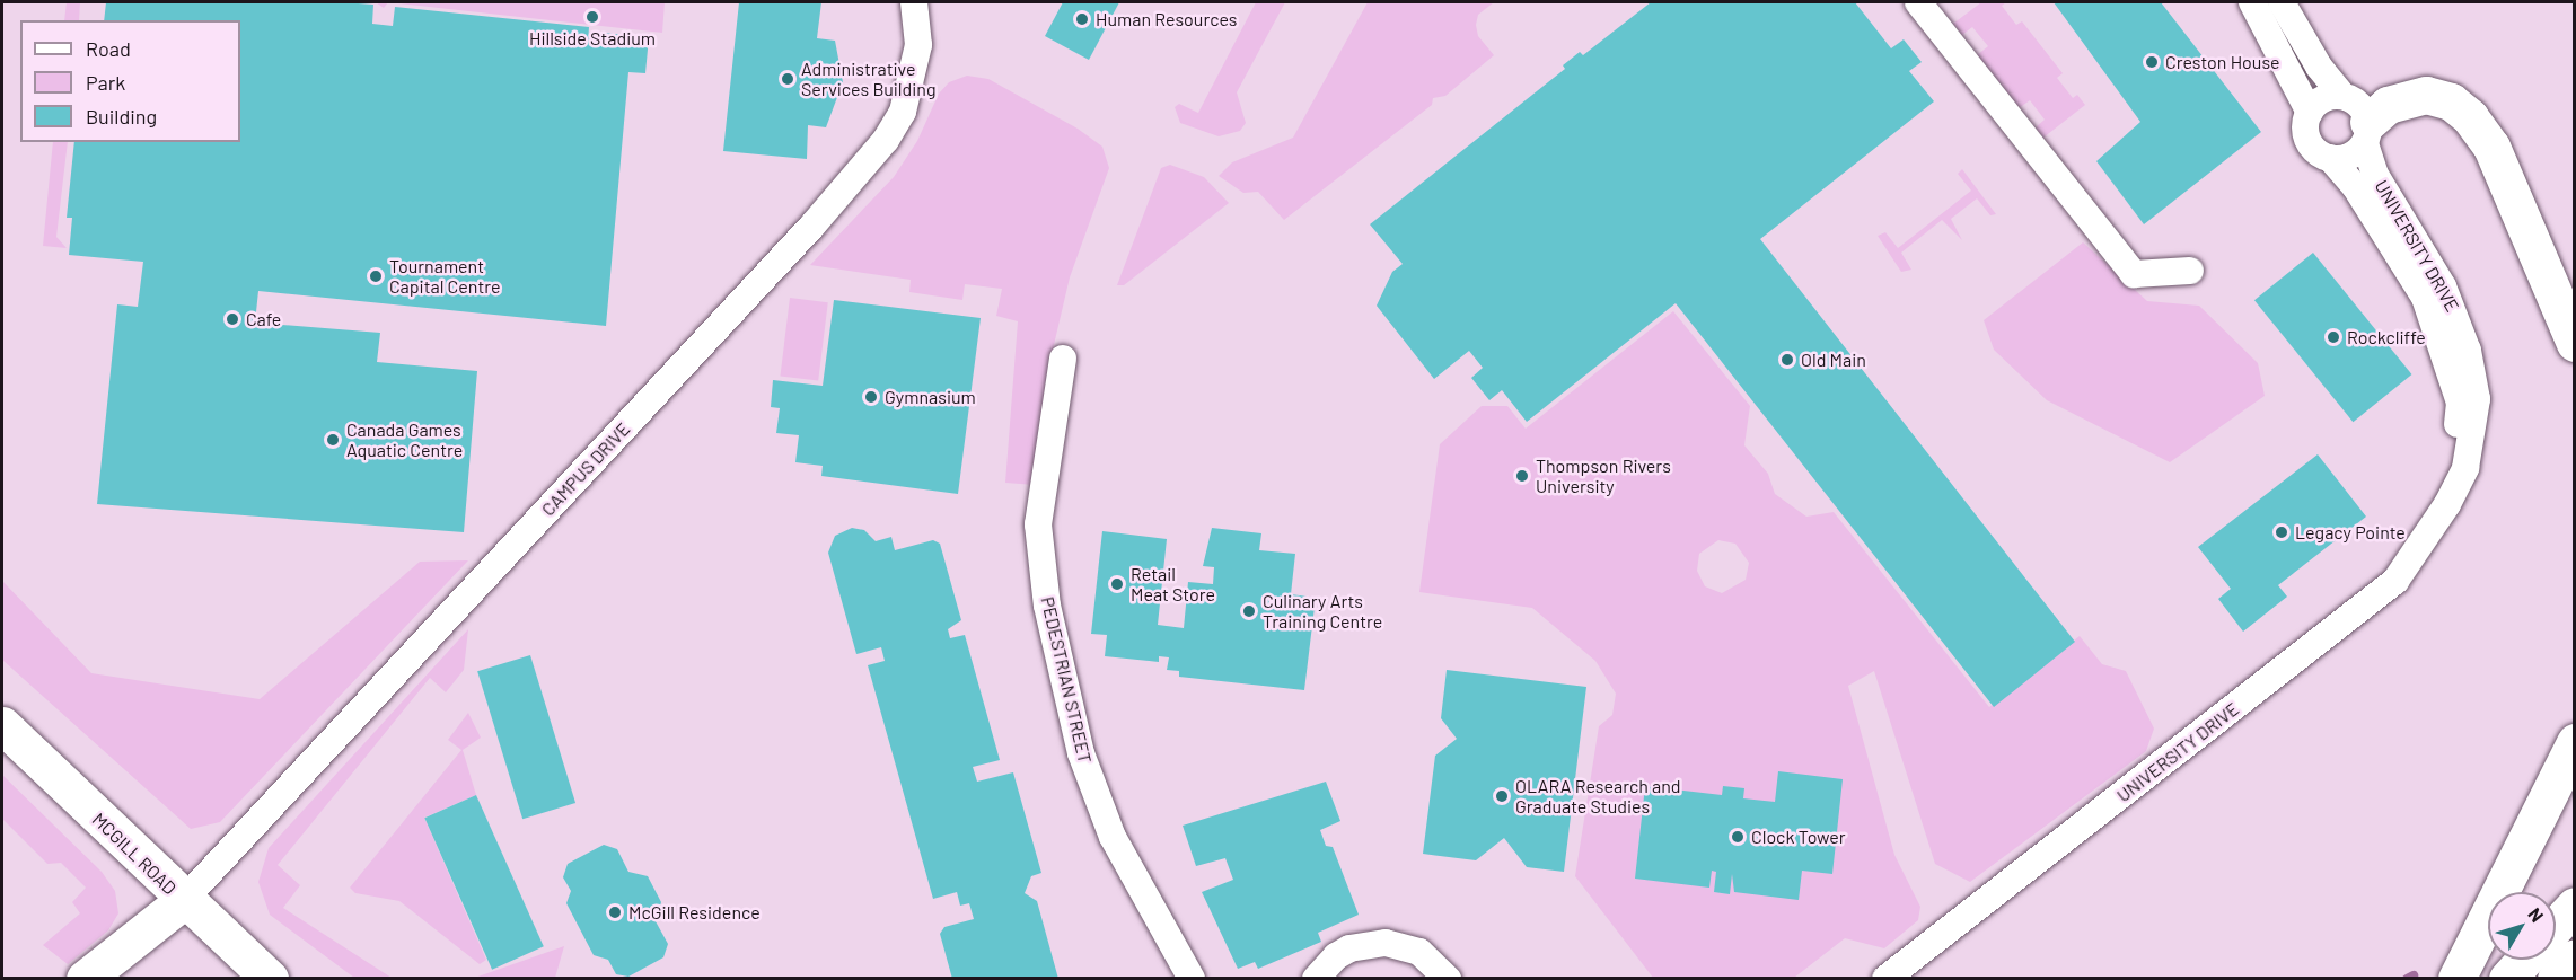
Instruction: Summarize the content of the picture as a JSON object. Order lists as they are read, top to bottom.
{
  "streets": {
    "main road": ["MCGILL ROAD"],
    "street": ["UNIVERSITY DRIVE", "CAMPUS DRIVE", "PEDESTRIAN STREET"]
  },
  "crossings": [
    ["CAMPUS DRIVE", "MCGILL ROAD"]
  ],
  "places": [
    "Hillside Stadium",
    "Human Resources",
    "Creston House",
    "Administrative Services Building",
    "Tournament Capital Centre",
    "Cafe",
    "Rockcliffe",
    "Old Main",
    "Gymnasium",
    "Canada Games Aquatic Centre",
    "Thompson Rivers University",
    "Legacy Pointe",
    "Retail Meat Store",
    "Culinary Arts Training Centre",
    "OLARA Research and Graduate Studies",
    "Clock Tower",
    "McGill Residence"
  ],
  "legend": ["Road", "Park", "Building"],
  "north": "top right"
}
